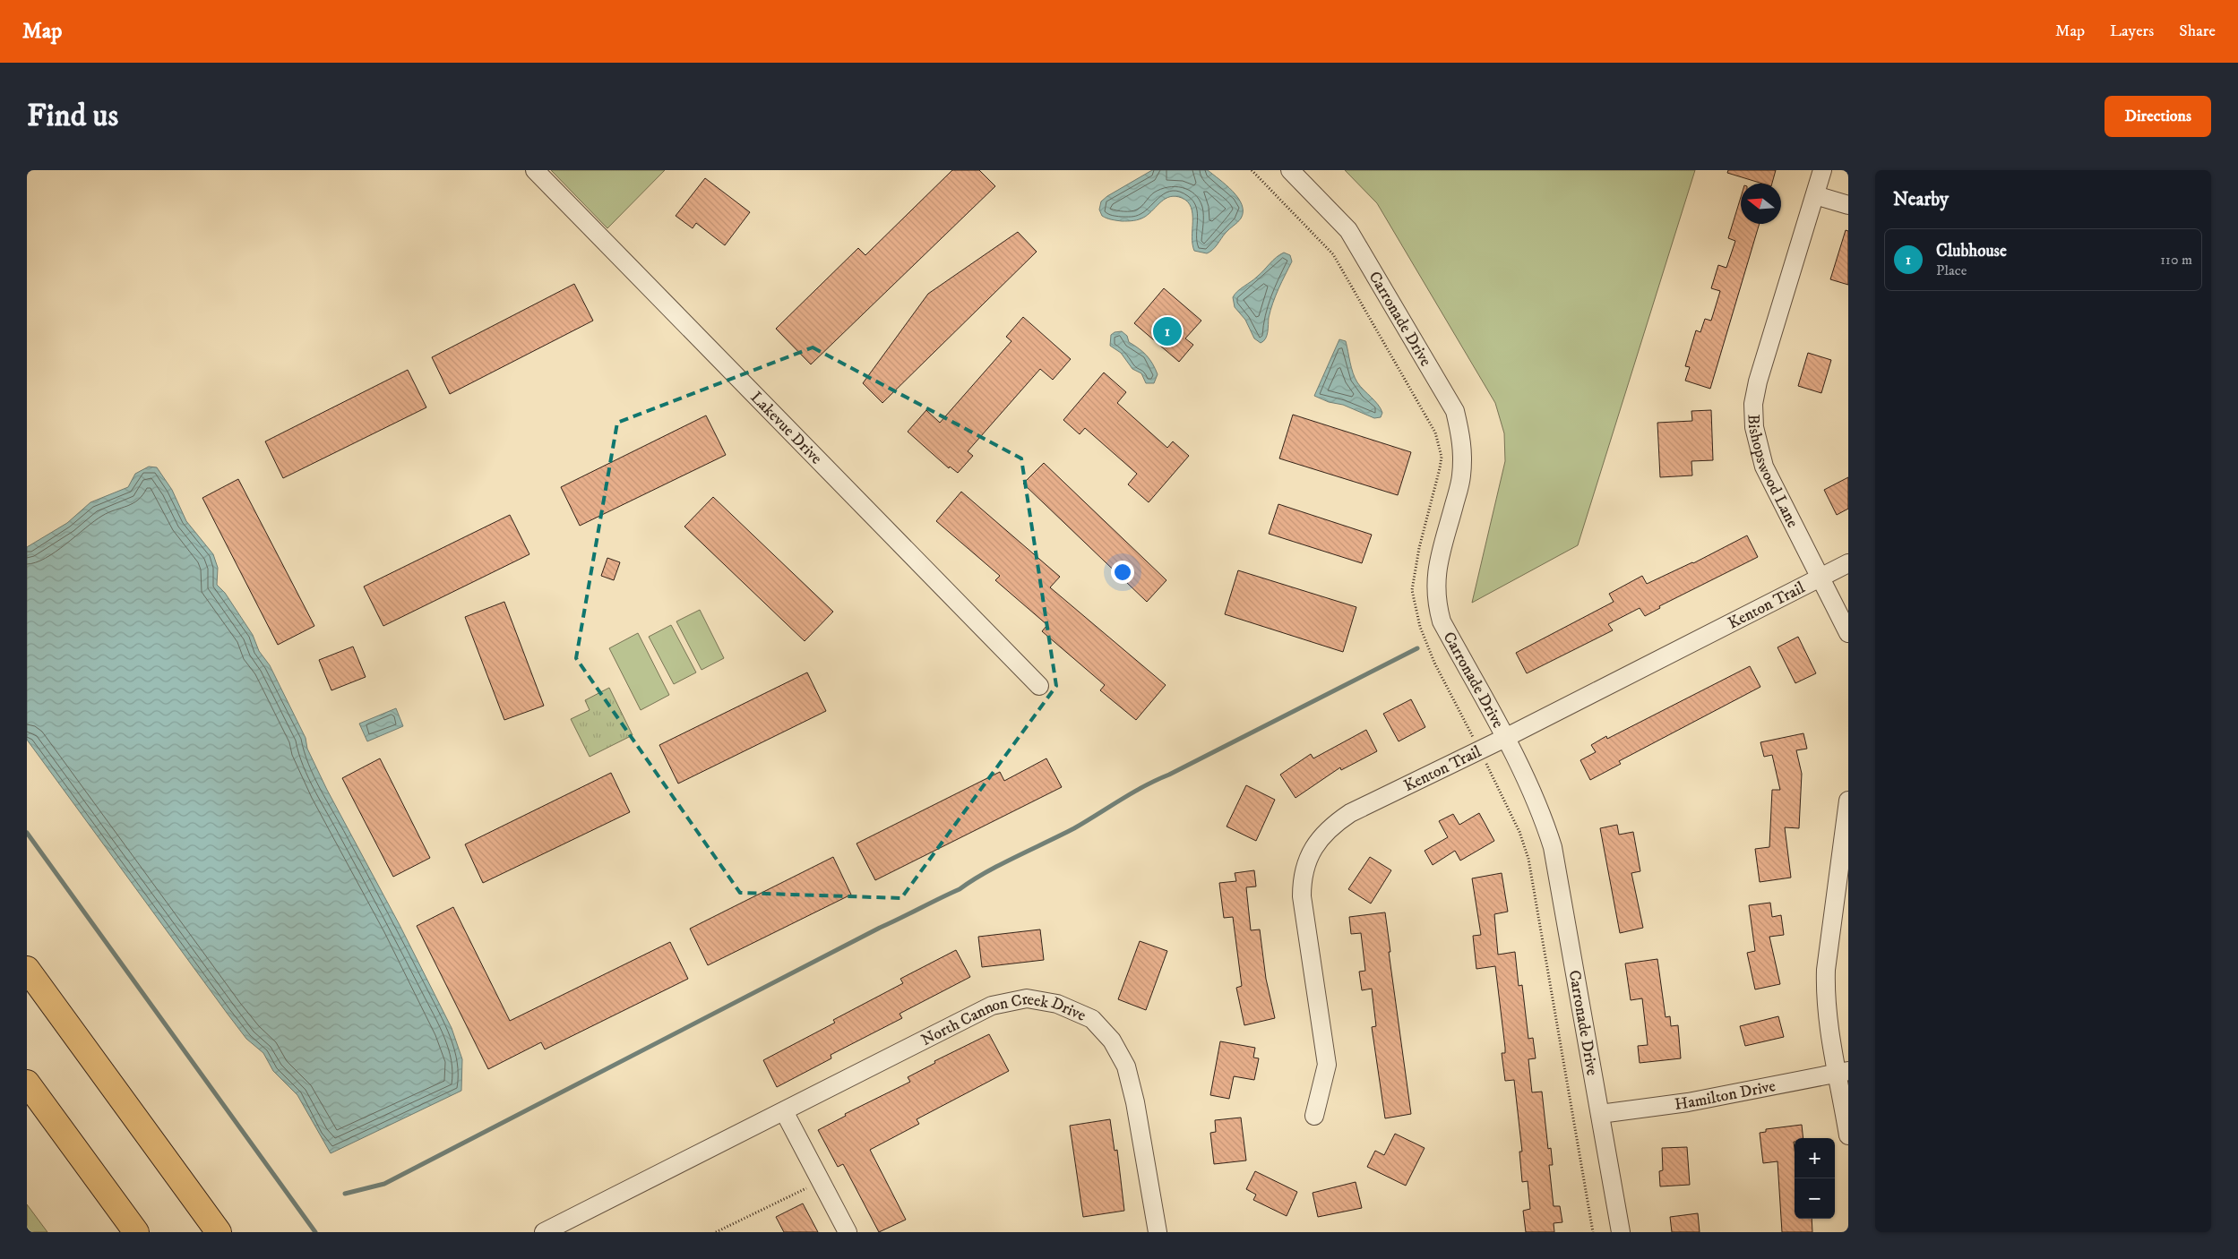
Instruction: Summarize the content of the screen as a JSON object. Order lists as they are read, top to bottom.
{
  "streets": {
    "street": [
      "Carronade Drive",
      "Lakevue Drive",
      "Bishopswood Lane",
      "Kenton Trail",
      "North Cannon Creek Drive",
      "Hamilton Drive"
    ]
  },
  "crossings": [
    ["Carronade Drive", "Kenton Trail"],
    ["Carronade Drive", "Hamilton Drive"],
    ["Bishopswood Lane", "Kenton Trail"]
  ],
  "north": "left",
  "page": {
    "header": "Map",
    "nav": ["Map", "Layers", "Share"],
    "buttons": "Directions",
    "title": "Find us",
    "heading": "Nearby",
    "list": [
      {
        "mark": "1",
        "name": "Clubhouse",
        "note": "Place",
        "value": "110 m"
      }
    ],
    "pins": "1",
    "map_buttons": ["+", "−"]
  }
}
